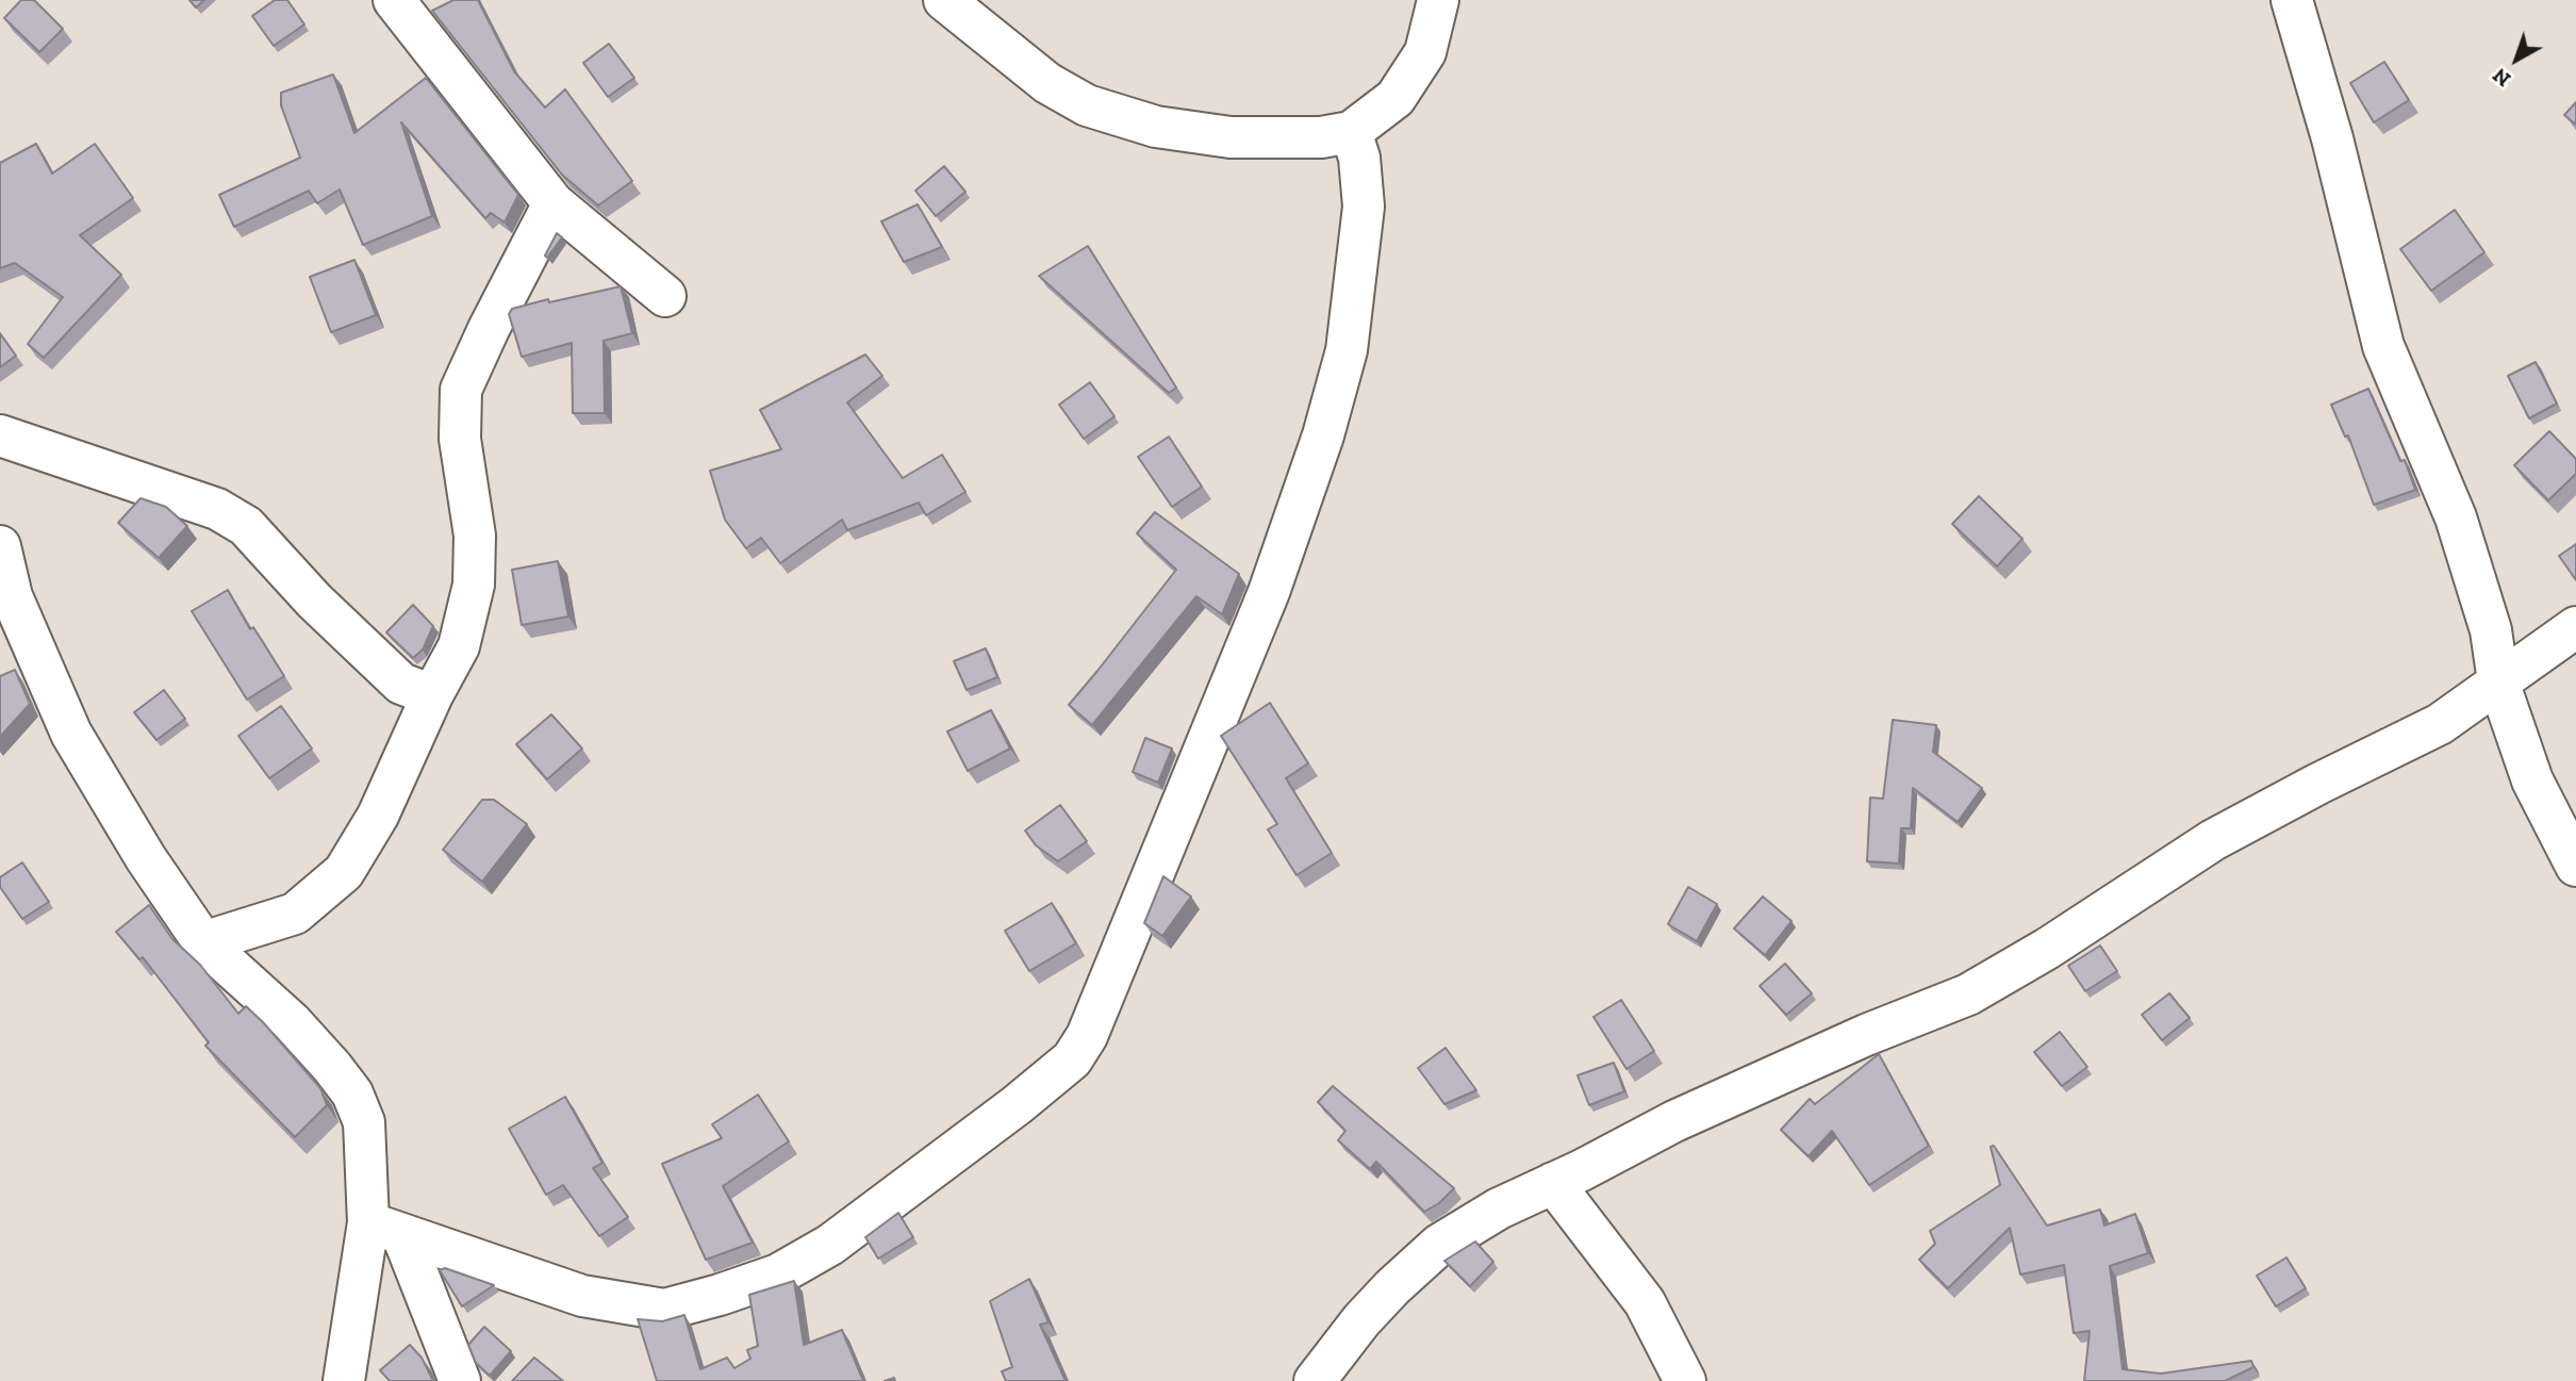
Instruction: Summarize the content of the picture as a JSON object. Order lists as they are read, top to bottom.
{
  "north": "bottom left"
}
